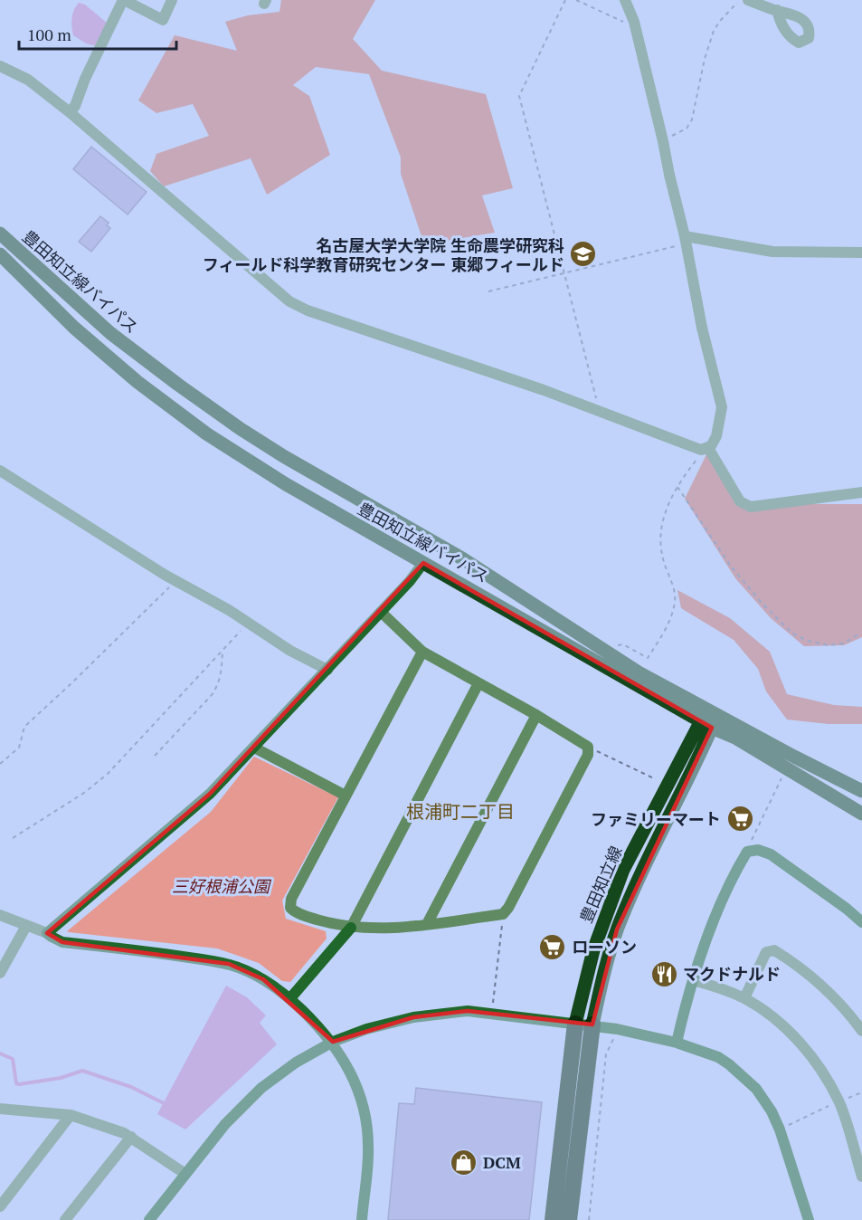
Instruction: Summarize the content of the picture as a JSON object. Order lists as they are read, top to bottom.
{
  "streets": {
    "main road": ["豊田知立線バイパス", "豊田知立線"]
  },
  "crossings": [
    ["豊田知立線バイパス", "豊田知立線"]
  ],
  "districts": ["根浦町二丁目"],
  "parks": ["三好根浦公園"],
  "places": {
    "school or university": ["名古屋大学大学院 生命農学研究科 フィールド科学教育研究センター 東郷フィールド"],
    "supermarket": ["ファミリーマート", "ローソン"],
    "restaurant": ["マクドナルド"],
    "shop": ["DCM"]
  },
  "scale_bar": "100 m"
}
